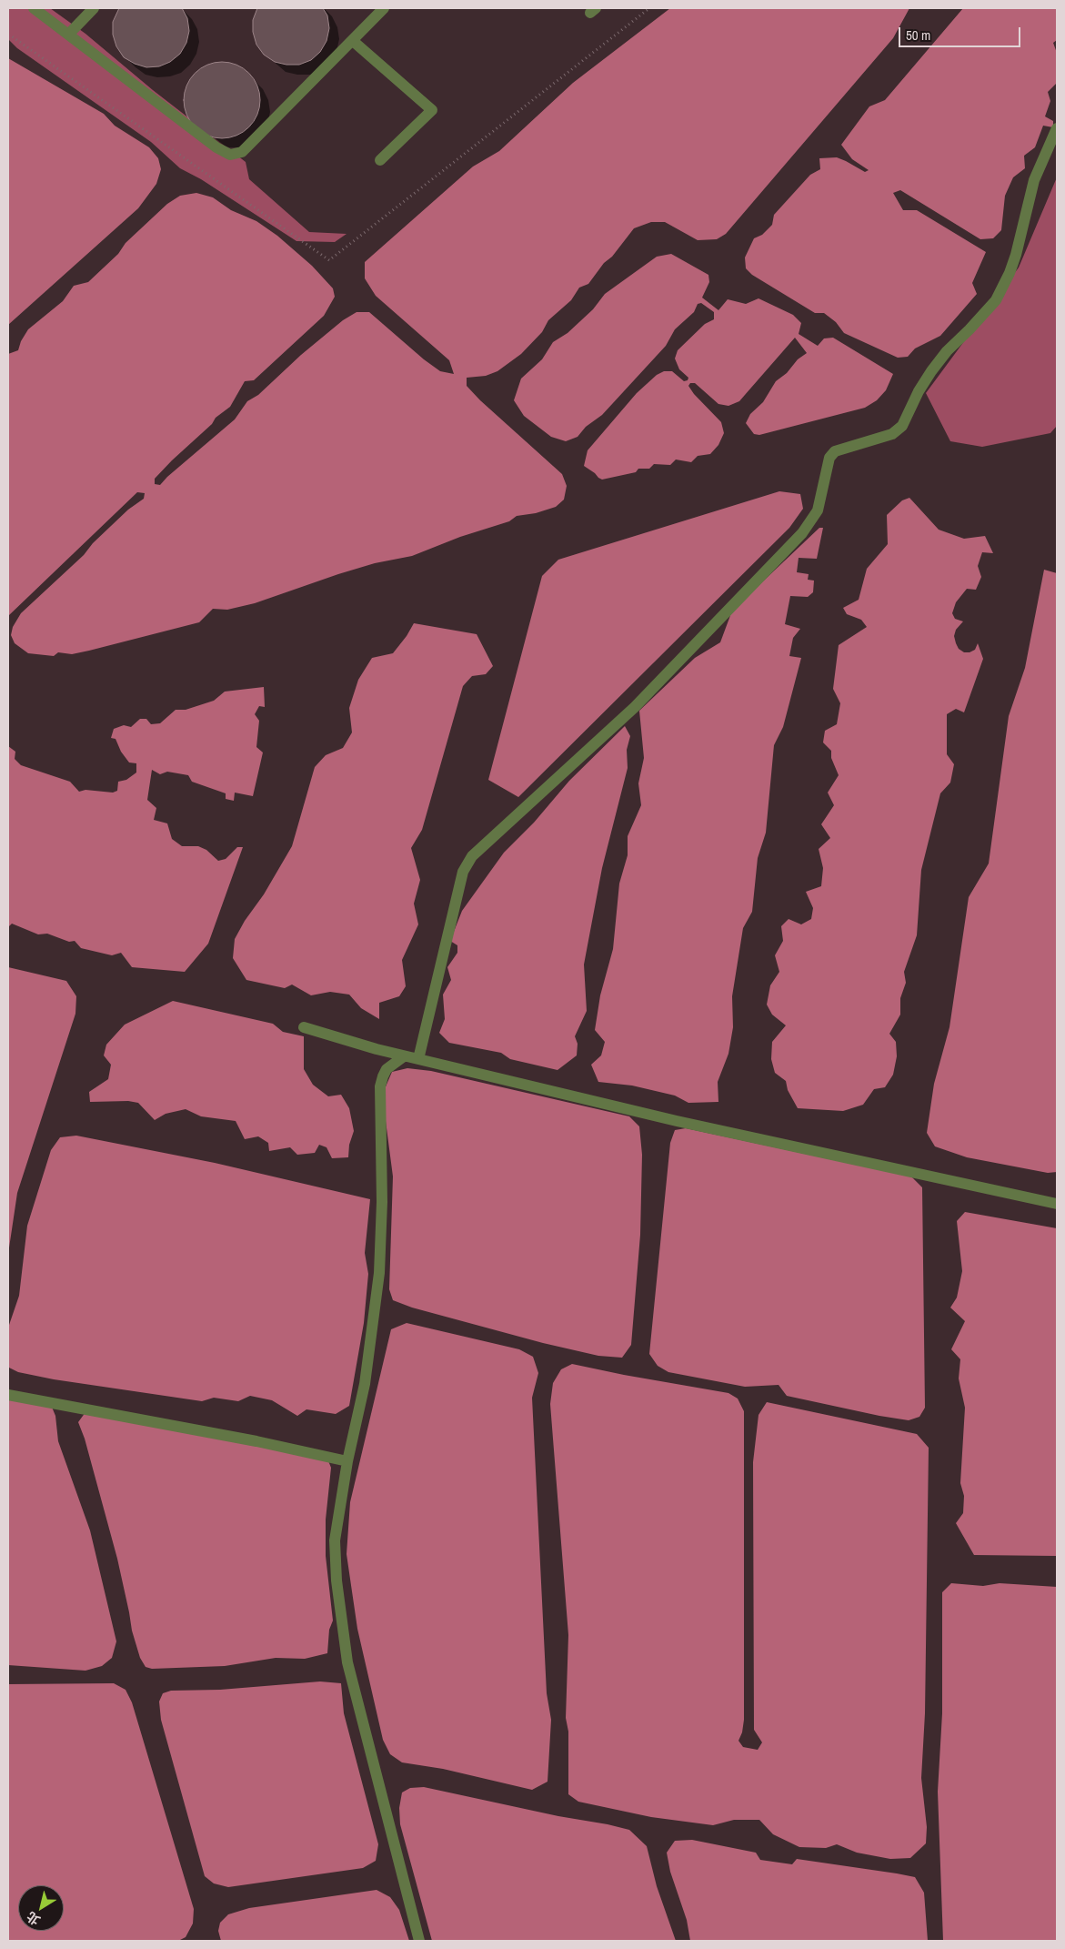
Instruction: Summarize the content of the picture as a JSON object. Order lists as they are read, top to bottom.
{
  "scale_bar": "50 m",
  "north": "bottom left"
}
